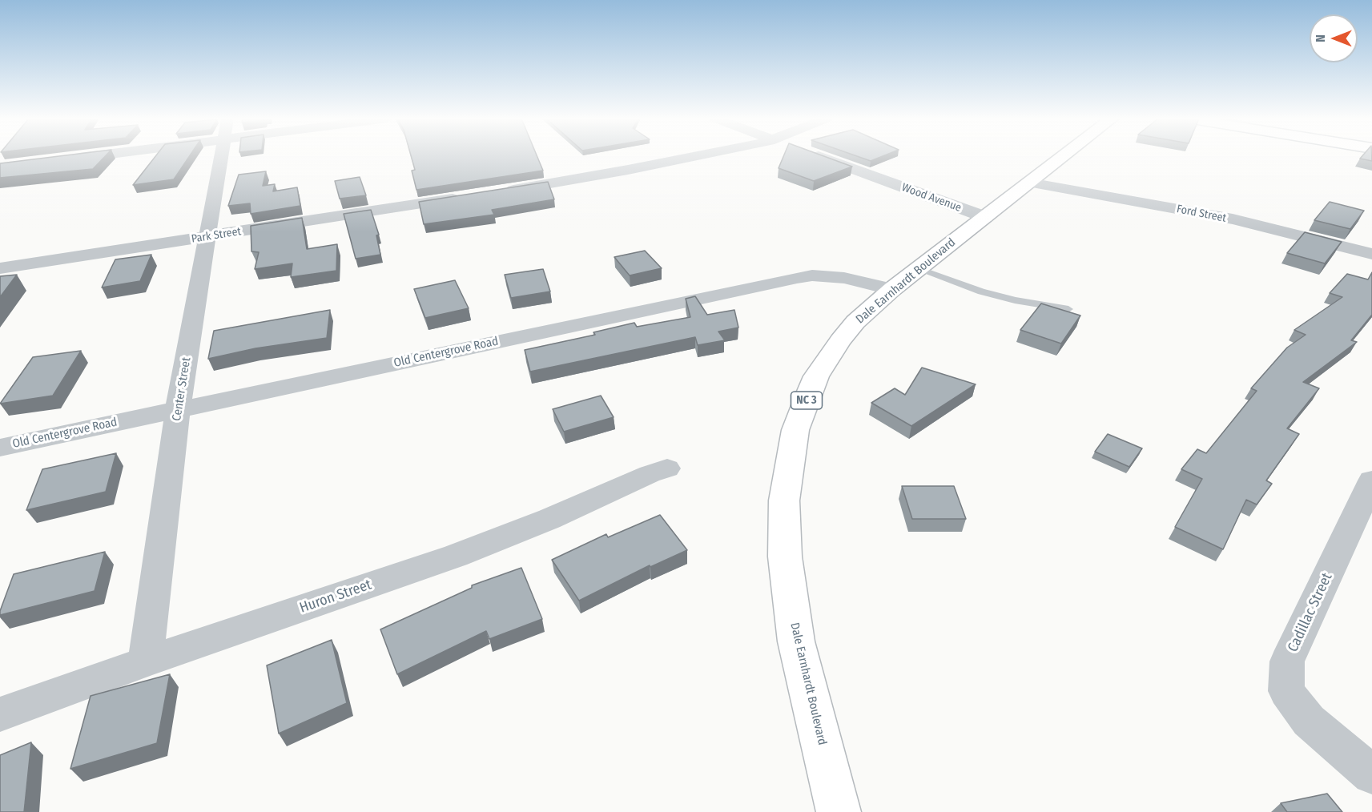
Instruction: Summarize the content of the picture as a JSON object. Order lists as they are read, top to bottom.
{
  "streets": {
    "main road": ["Dale Earnhardt Boulevard", "NC 3"],
    "street": [
      "Wood Avenue",
      "Ford Street",
      "Park Street",
      "Old Centergrove Road",
      "Center Street",
      "Huron Street",
      "Cadillac Street"
    ]
  },
  "crossings": [
    ["Wood Avenue", "Dale Earnhardt Boulevard"],
    ["Ford Street", "Dale Earnhardt Boulevard"],
    ["Park Street", "Center Street"],
    ["Dale Earnhardt Boulevard", "Old Centergrove Road"],
    ["Old Centergrove Road", "Center Street"],
    ["Center Street", "Huron Street"]
  ],
  "north": "left"
}
